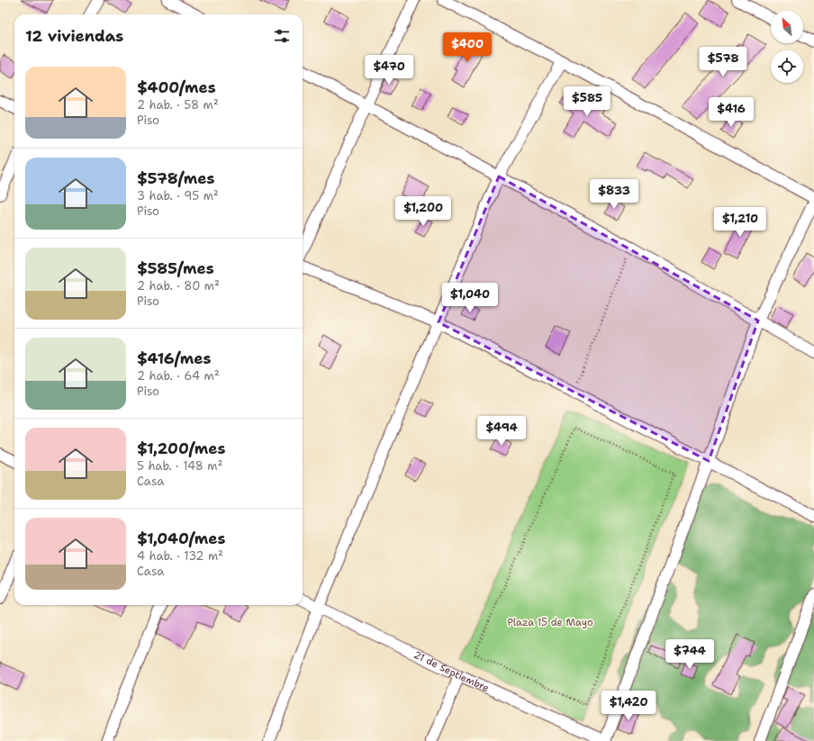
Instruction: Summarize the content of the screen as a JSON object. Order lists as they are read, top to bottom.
{
  "streets": {
    "street": ["21 de Septiembre"]
  },
  "parks": ["Plaza 15 de Mayo"],
  "north": "top left",
  "page": {
    "heading": "12 viviendas",
    "price": [
      "$400",
      "$578",
      "$470",
      "$585",
      "$416",
      "$833",
      "$1,200",
      "$1,210",
      "$1,040",
      "$494",
      "$744",
      "$1,420"
    ],
    "list": [
      {
        "name": "$400/mes",
        "note": "2 hab. · 58 m² · Piso"
      },
      {
        "name": "$578/mes",
        "note": "3 hab. · 95 m² · Piso"
      },
      {
        "name": "$585/mes",
        "note": "2 hab. · 80 m² · Piso"
      },
      {
        "name": "$416/mes",
        "note": "2 hab. · 64 m² · Piso"
      },
      {
        "name": "$1,200/mes",
        "note": "5 hab. · 148 m² · Casa"
      },
      {
        "name": "$1,040/mes",
        "note": "4 hab. · 132 m² · Casa"
      }
    ]
  }
}
